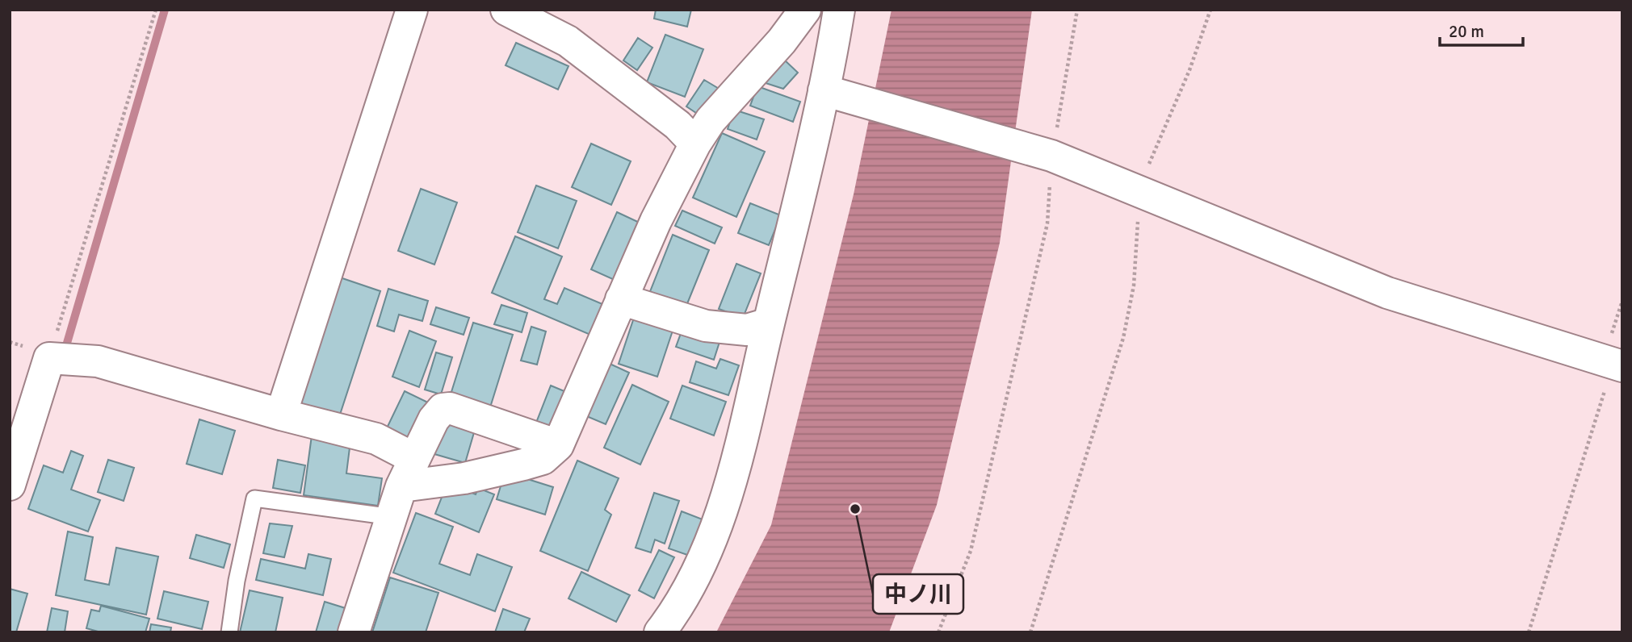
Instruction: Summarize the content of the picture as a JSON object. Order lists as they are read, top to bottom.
{
  "places": ["中ノ川"],
  "scale_bar": "20 m"
}
